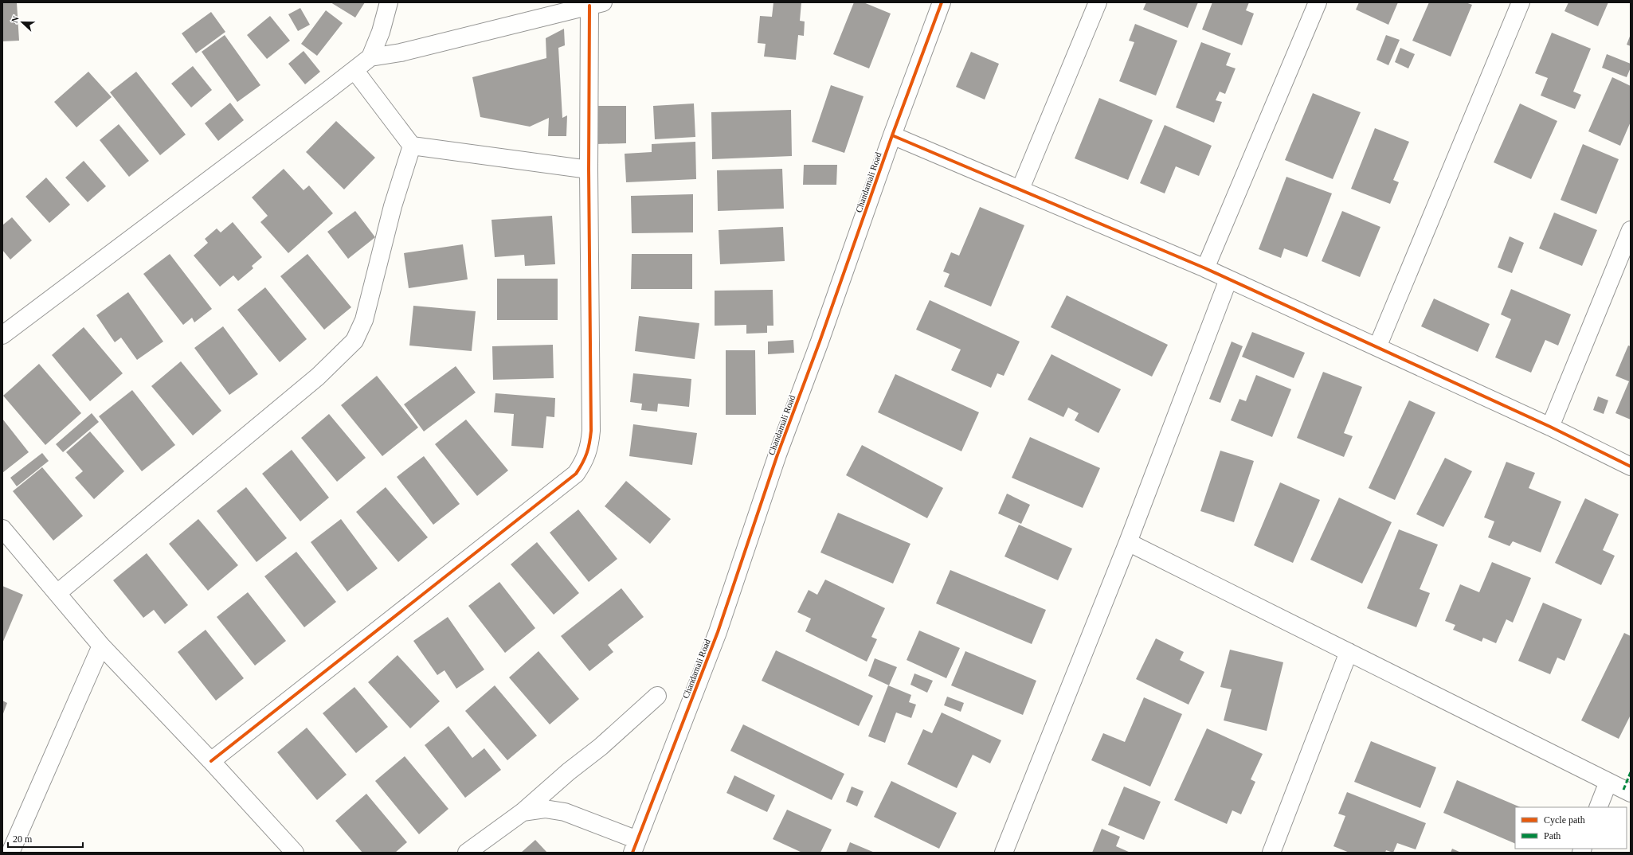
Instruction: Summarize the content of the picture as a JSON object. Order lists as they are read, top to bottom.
{
  "streets": {
    "street": ["Chandamali Road"]
  },
  "legend": ["Cycle path", "Path"],
  "scale_bar": "20 m",
  "north": "left"
}
